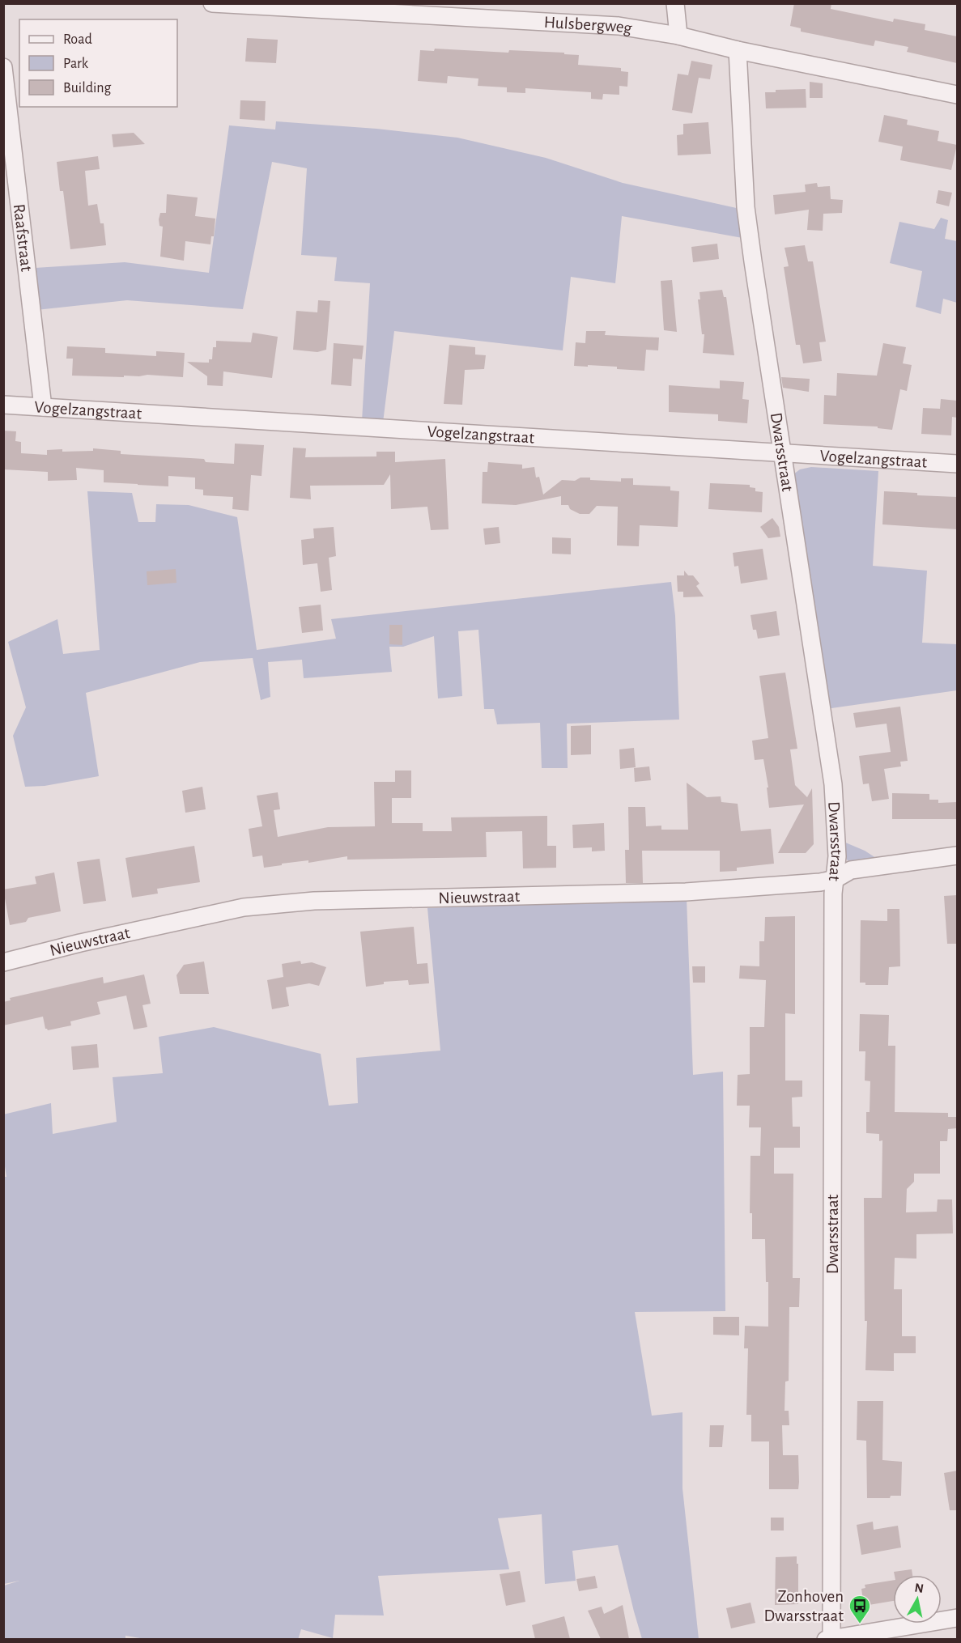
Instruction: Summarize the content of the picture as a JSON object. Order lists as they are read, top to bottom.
{
  "streets": {
    "street": [
      "Hulsbergweg",
      "Raafstraat",
      "Vogelzangstraat",
      "Dwarsstraat",
      "Nieuwstraat"
    ]
  },
  "crossings": [
    ["Hulsbergweg", "Dwarsstraat"],
    ["Raafstraat", "Vogelzangstraat"],
    ["Vogelzangstraat", "Dwarsstraat"],
    ["Dwarsstraat", "Nieuwstraat"]
  ],
  "places": {
    "bus stop": ["Zonhoven Dwarsstraat"]
  },
  "legend": ["Road", "Park", "Building"],
  "north": "top"
}
